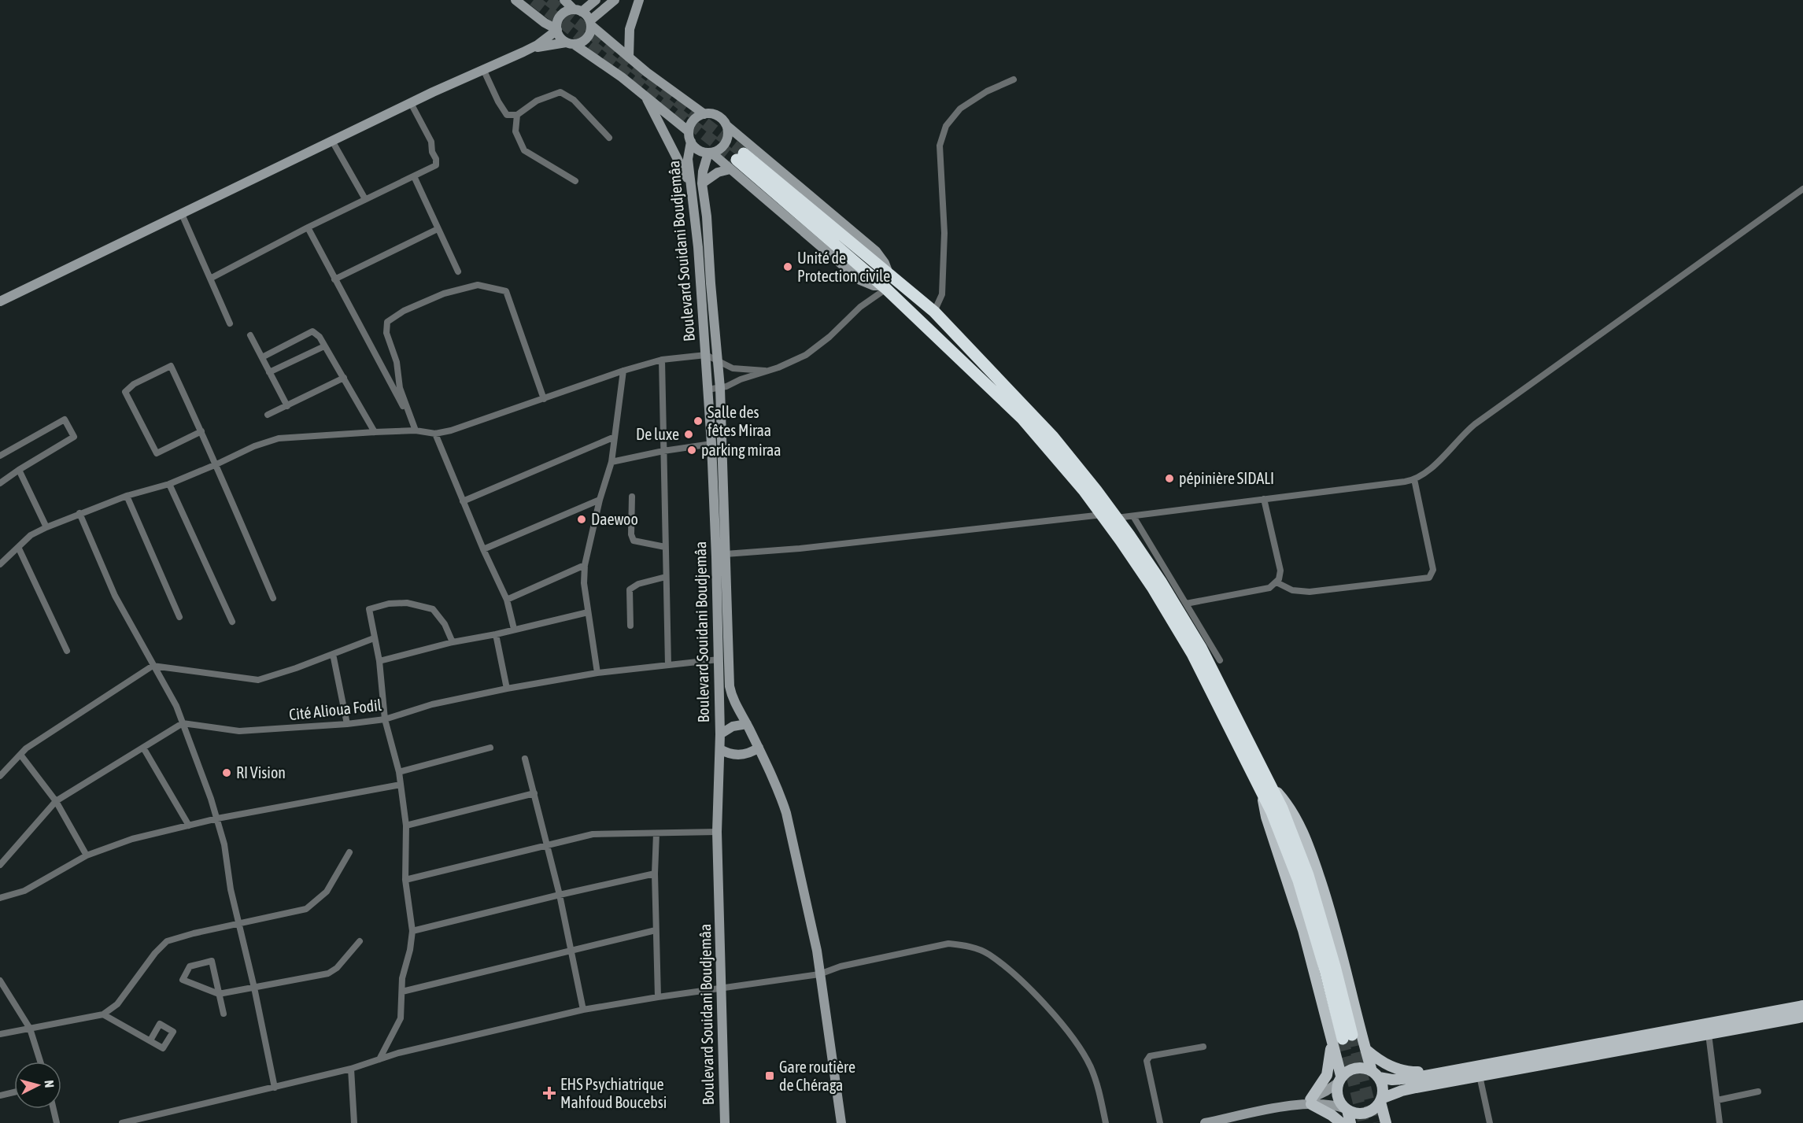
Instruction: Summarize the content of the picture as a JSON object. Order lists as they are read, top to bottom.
{
  "streets": {
    "main road": ["Boulevard Souidani Boudjemâa"],
    "street": ["Cité Alioua Fodil"]
  },
  "crossings": [
    ["Boulevard Souidani Boudjemâa", "Cité Alioua Fodil"]
  ],
  "places": {
    "other": [
      "Unité de Protection civile",
      "Salle des fêtes Miraa",
      "De luxe",
      "parking miraa",
      "pépinière SIDALI",
      "Daewoo",
      "RI Vision"
    ],
    "transit": ["Gare routière de Chéraga"],
    "health": ["EHS Psychiatrique Mahfoud Boucebsi"]
  },
  "north": "right"
}
